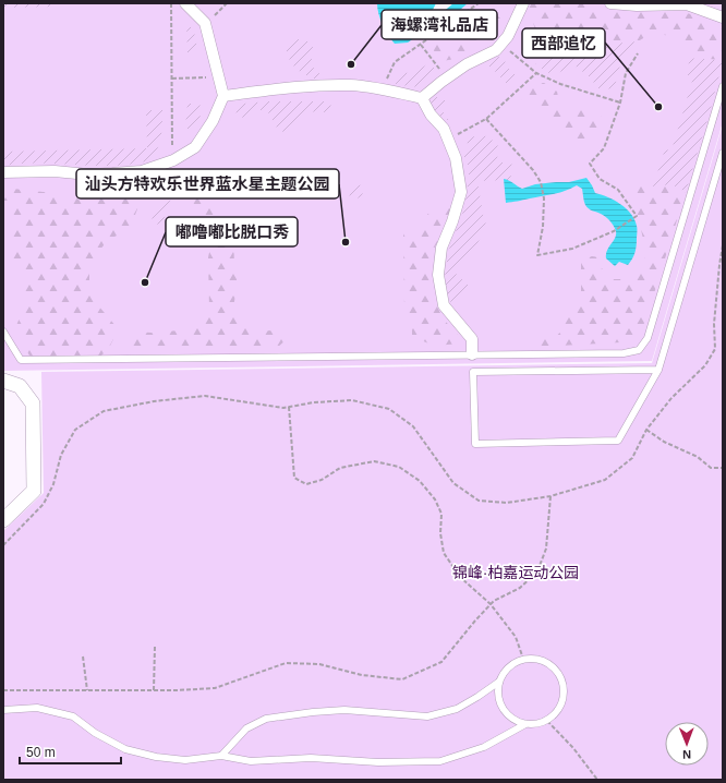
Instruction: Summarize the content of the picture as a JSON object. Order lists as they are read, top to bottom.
{
  "parks": ["锦峰·柏嘉运动公园"],
  "places": [
    "海螺湾礼品店",
    "西部追忆",
    "汕头方特欢乐世界蓝水星主题公园",
    "嘟噜嘟比脱口秀"
  ],
  "scale_bar": "50 m",
  "north": "bottom"
}
